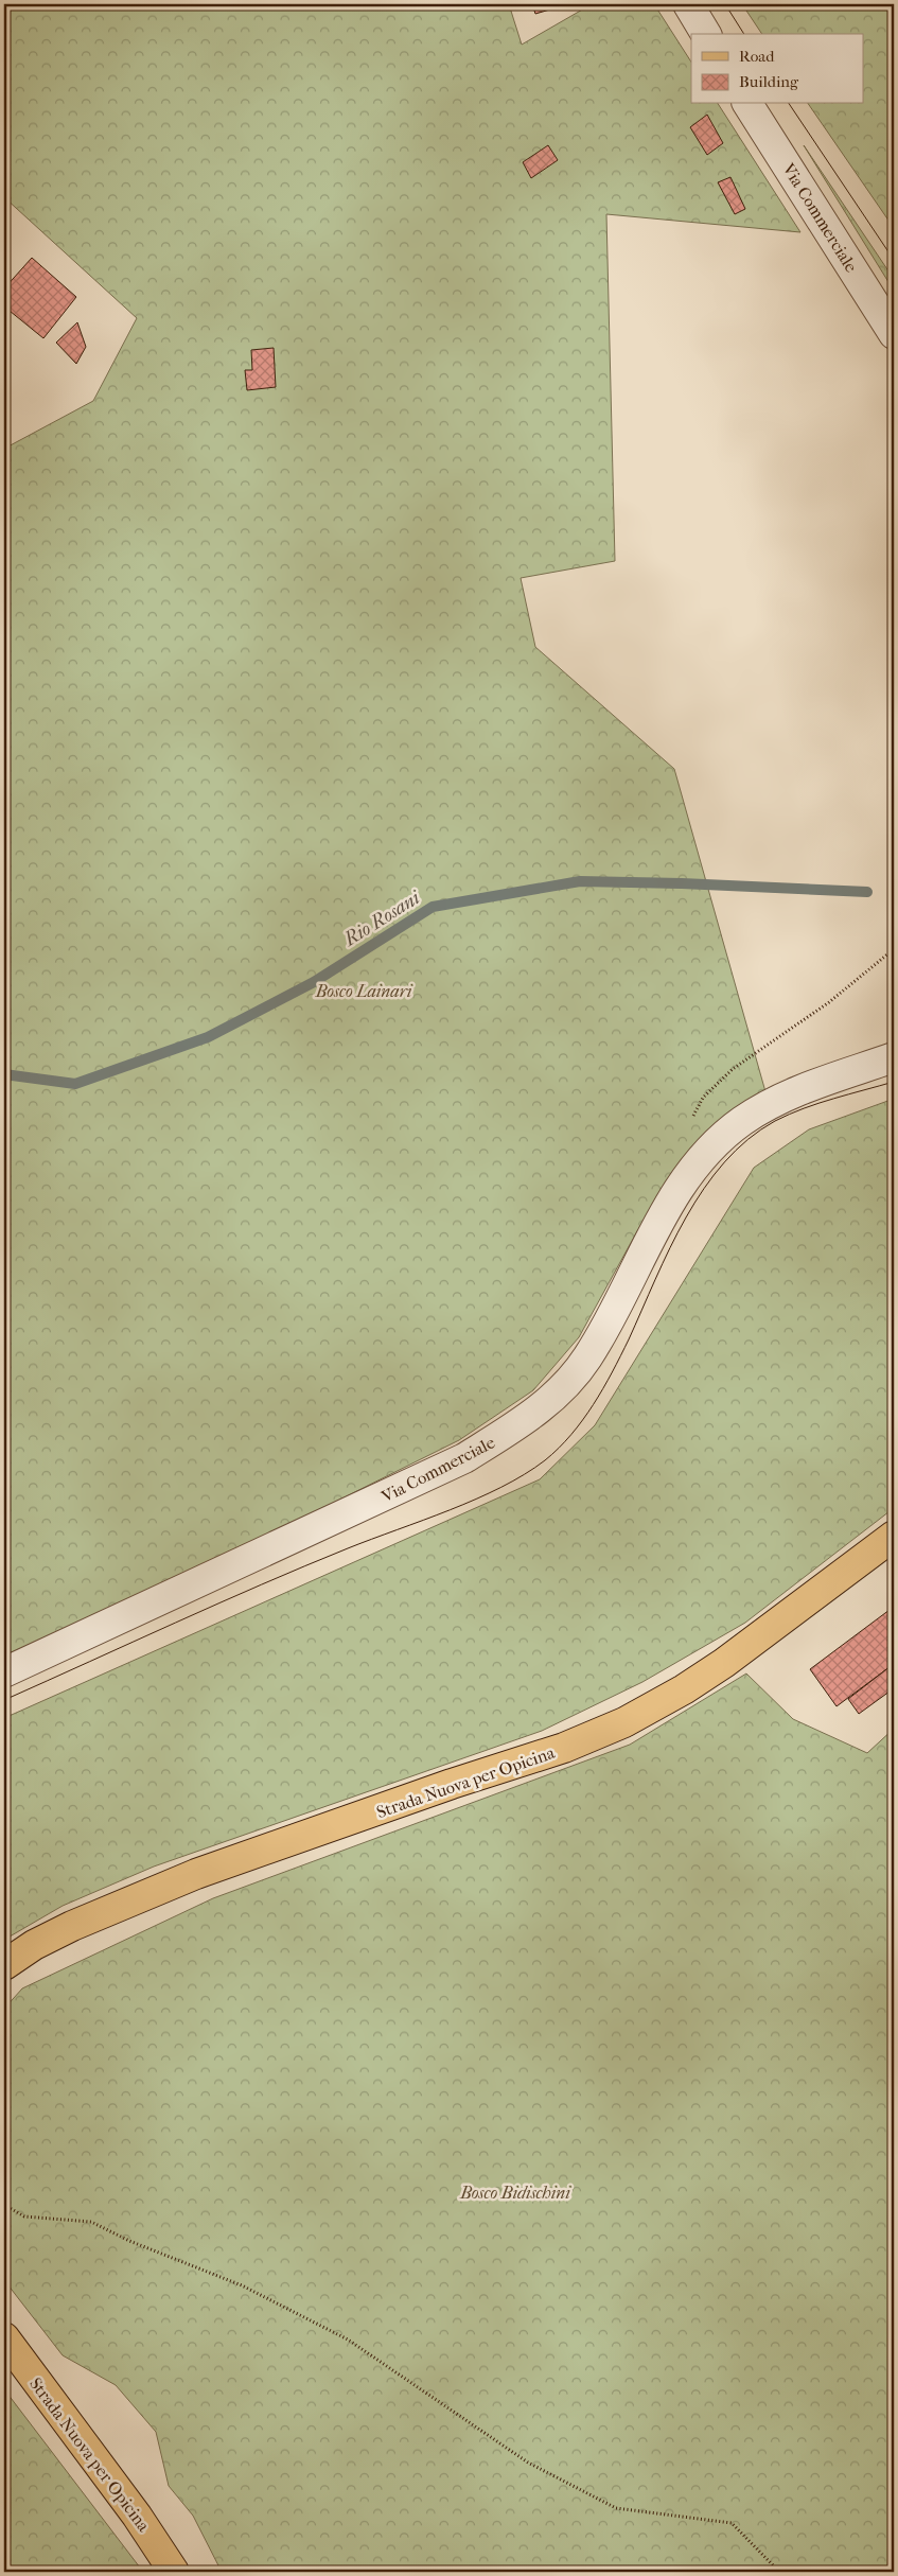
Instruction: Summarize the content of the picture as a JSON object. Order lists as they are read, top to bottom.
{
  "streets": {
    "main road": ["Strada Nuova per Opicina"],
    "street": ["Via Commerciale"]
  },
  "water": ["Rio Rosani"],
  "parks": ["Bosco Lainari", "Bosco Bidischini"],
  "legend": ["Road", "Building"]
}
